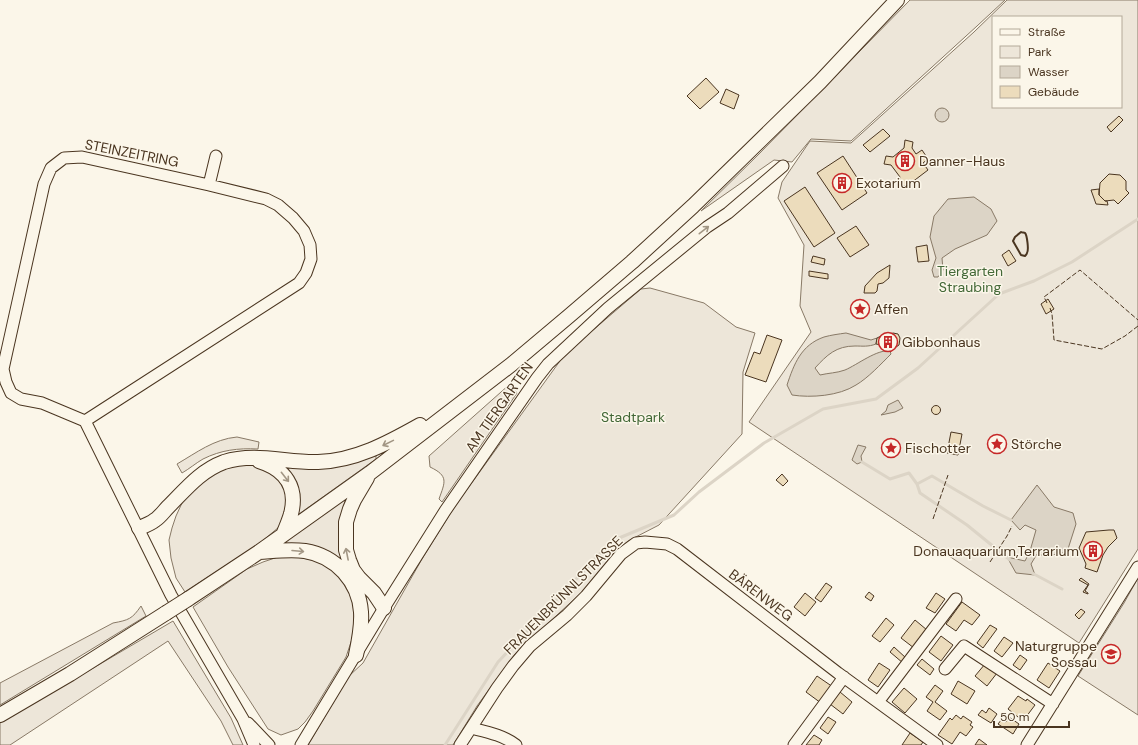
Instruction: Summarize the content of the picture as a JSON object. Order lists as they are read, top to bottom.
{
  "streets": {
    "street": [
      "STEINZEITRING",
      "AM TIERGARTEN",
      "FRAUENBRÜNNLSTRASSE",
      "BÄRENWEG"
    ]
  },
  "crossings": [
    ["FRAUENBRÜNNLSTRASSE", "BÄRENWEG"]
  ],
  "one_way": ["AM TIERGARTEN"],
  "parks": ["Tiergarten Straubing", "Stadtpark"],
  "places": {
    "building": [
      "Danner-Haus",
      "Exotarium",
      "Gibbonhaus",
      "Donauaquarium,Terrarium"
    ],
    "place": ["Affen", "Störche", "Fischotter"],
    "school or university": ["Naturgruppe Sossau"]
  },
  "legend": [
    "Straße",
    "Park",
    "Wasser",
    "Gebäude"
  ],
  "scale_bar": "50 m"
}
